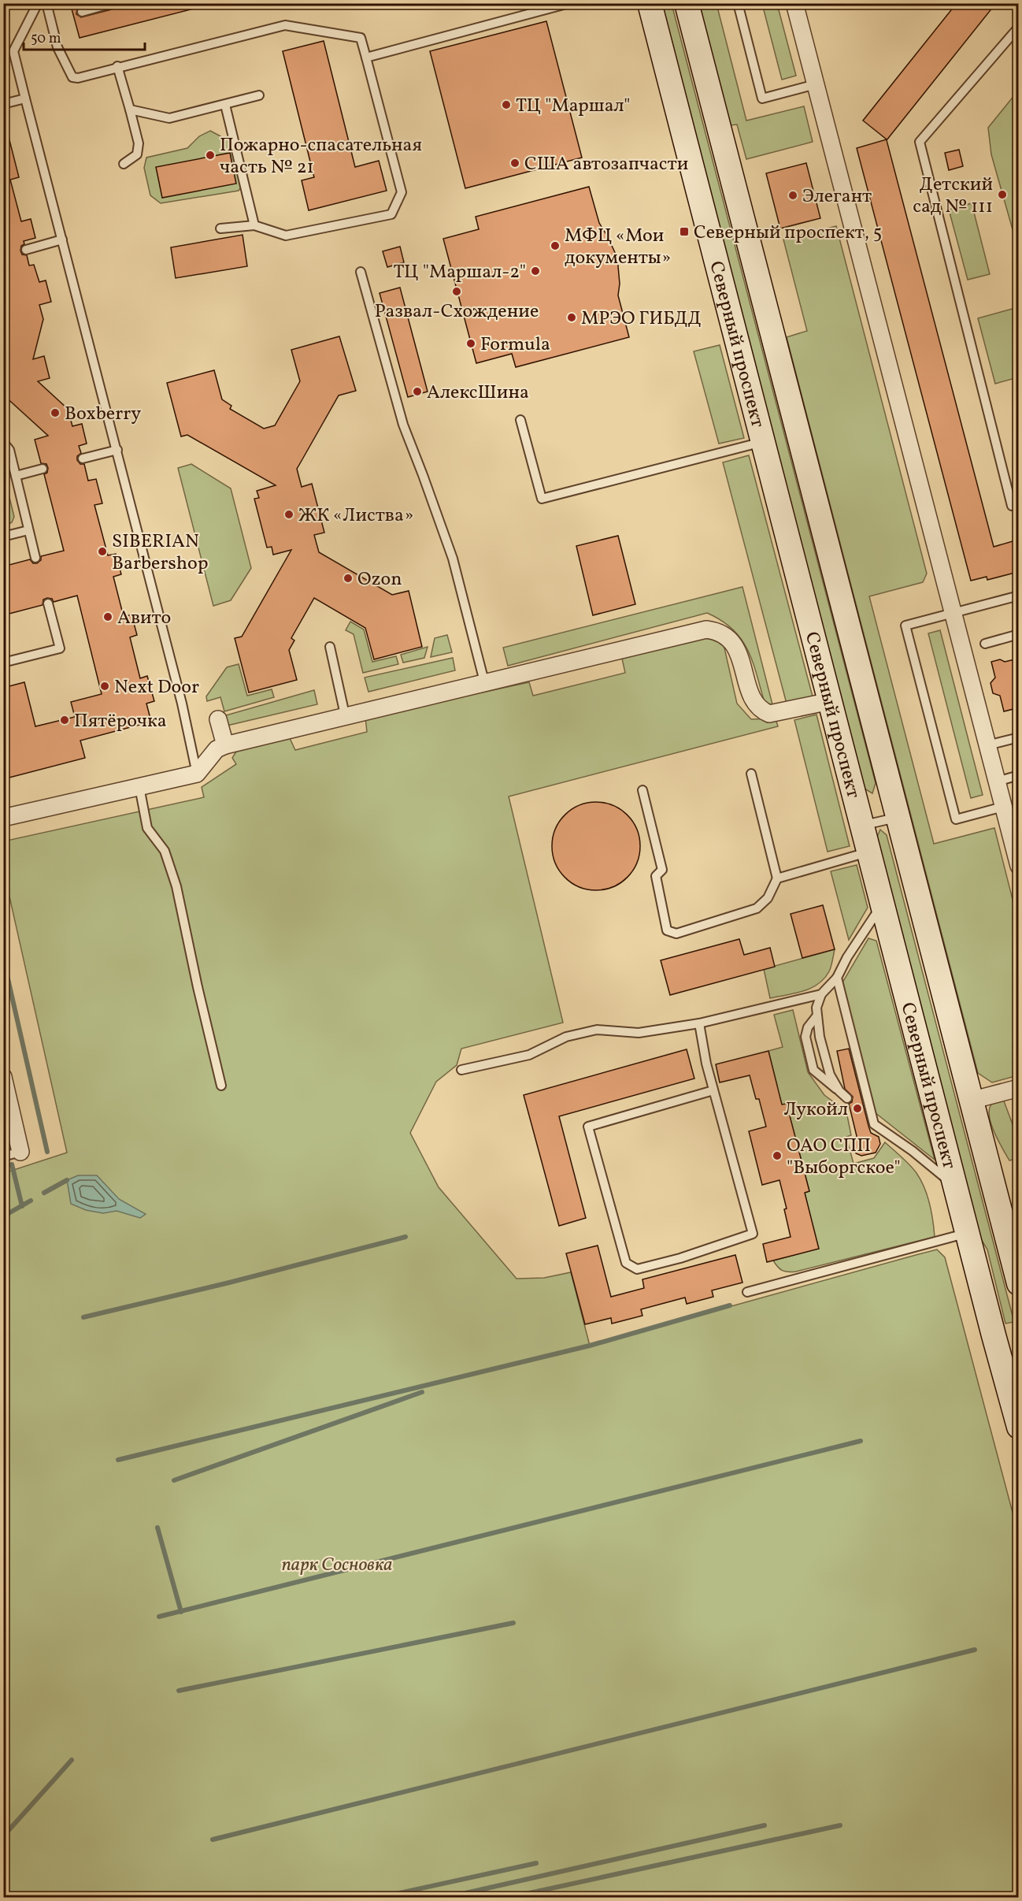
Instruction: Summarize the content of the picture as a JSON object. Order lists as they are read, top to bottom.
{
  "streets": {
    "main road": ["Северный проспект"]
  },
  "parks": ["парк Сосновка"],
  "places": {
    "other": [
      "ТЦ \"Маршал\"",
      "Пожарно-спасательная часть № 21",
      "США автозапчасти",
      "Детский сад № 111",
      "Элегант",
      "МФЦ «Мои документы»",
      "ТЦ \"Маршал-2\"",
      "Развал-Схождение",
      "МРЭО ГИБДД",
      "Formula",
      "АлексШина",
      "Boxberry",
      "ЖК «Листва»",
      "SIBERIAN Barbershop",
      "Ozon",
      "Авито",
      "Next Door",
      "Пятёрочка",
      "Лукойл",
      "ОАО СПП \"Выборгское\""
    ],
    "transit": ["Северный проспект, 5"]
  },
  "scale_bar": "50 m"
}
